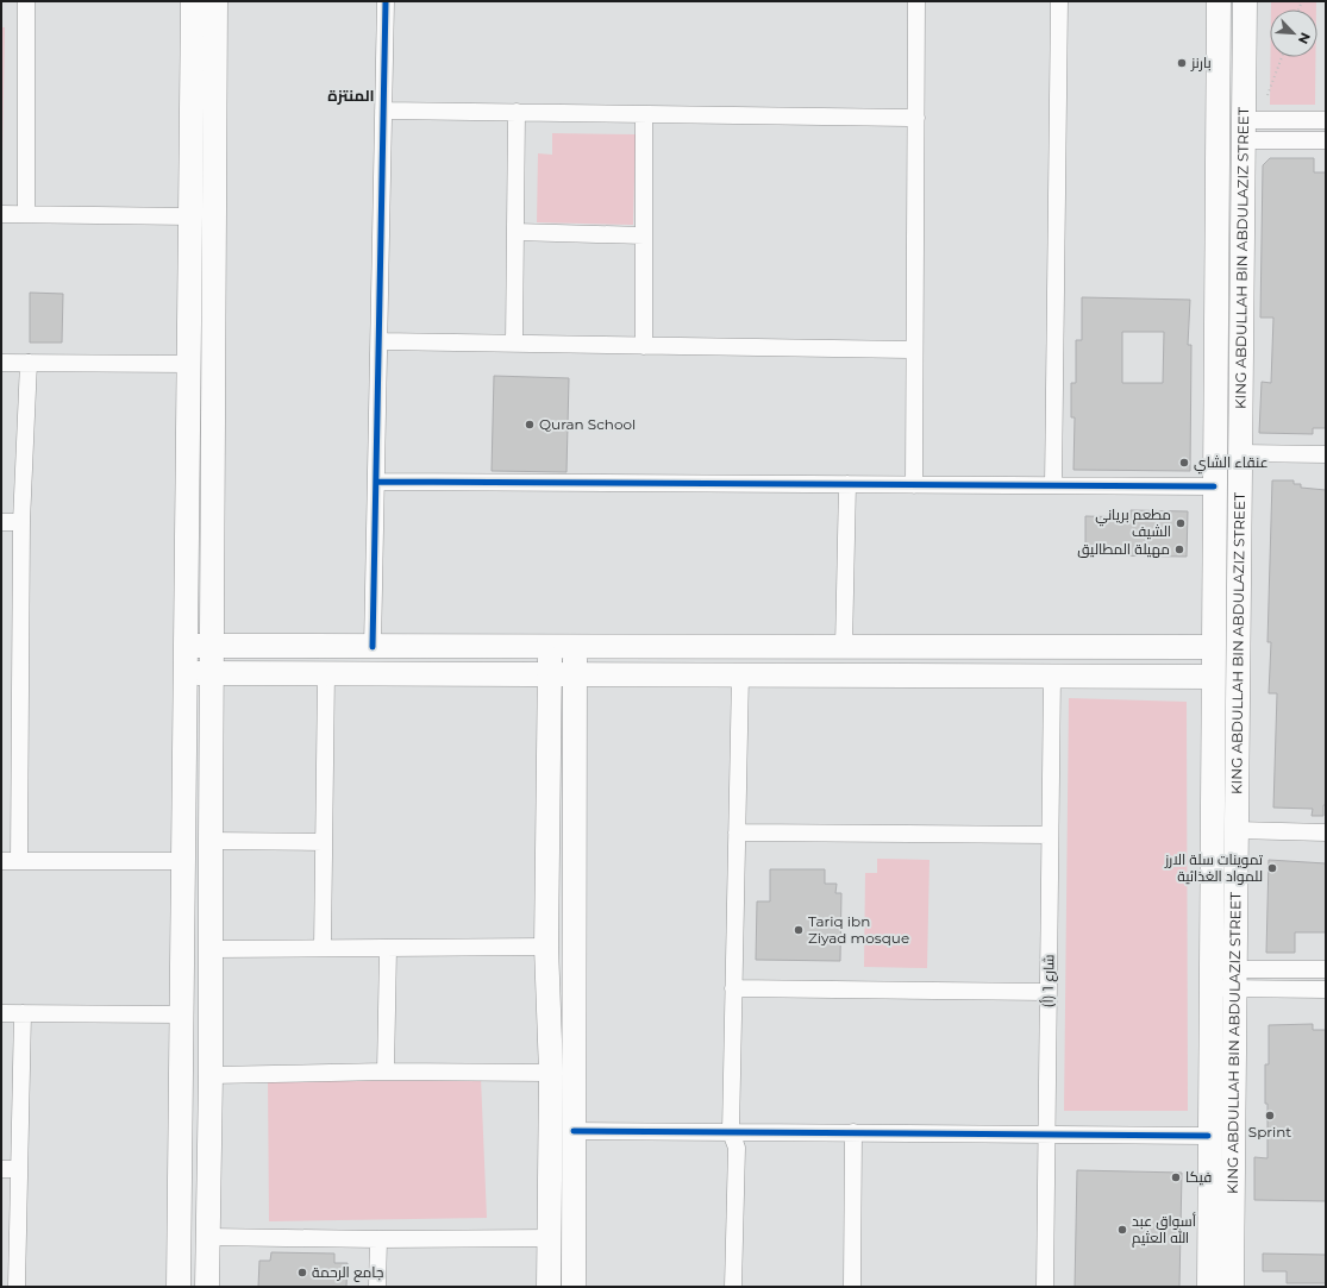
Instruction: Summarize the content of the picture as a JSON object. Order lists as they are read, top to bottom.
{
  "streets": {
    "main road": ["KING ABDULLAH BIN ABDULAZIZ STREET"],
    "street": ["شارع 1 (أ)"]
  },
  "districts": ["المنتزة"],
  "places": [
    "بارنز",
    "Quran School",
    "عنقاء الشاي",
    "مطعم برياني الشيف",
    "مهيلة المطاليق",
    "تموينات سلة الارز للمواد الغذائية",
    "Tariq ibn Ziyad mosque",
    "Sprint",
    "فيكا",
    "أسواق عبد الله العثيم",
    "جامع الرحمة"
  ],
  "north": "bottom right"
}
